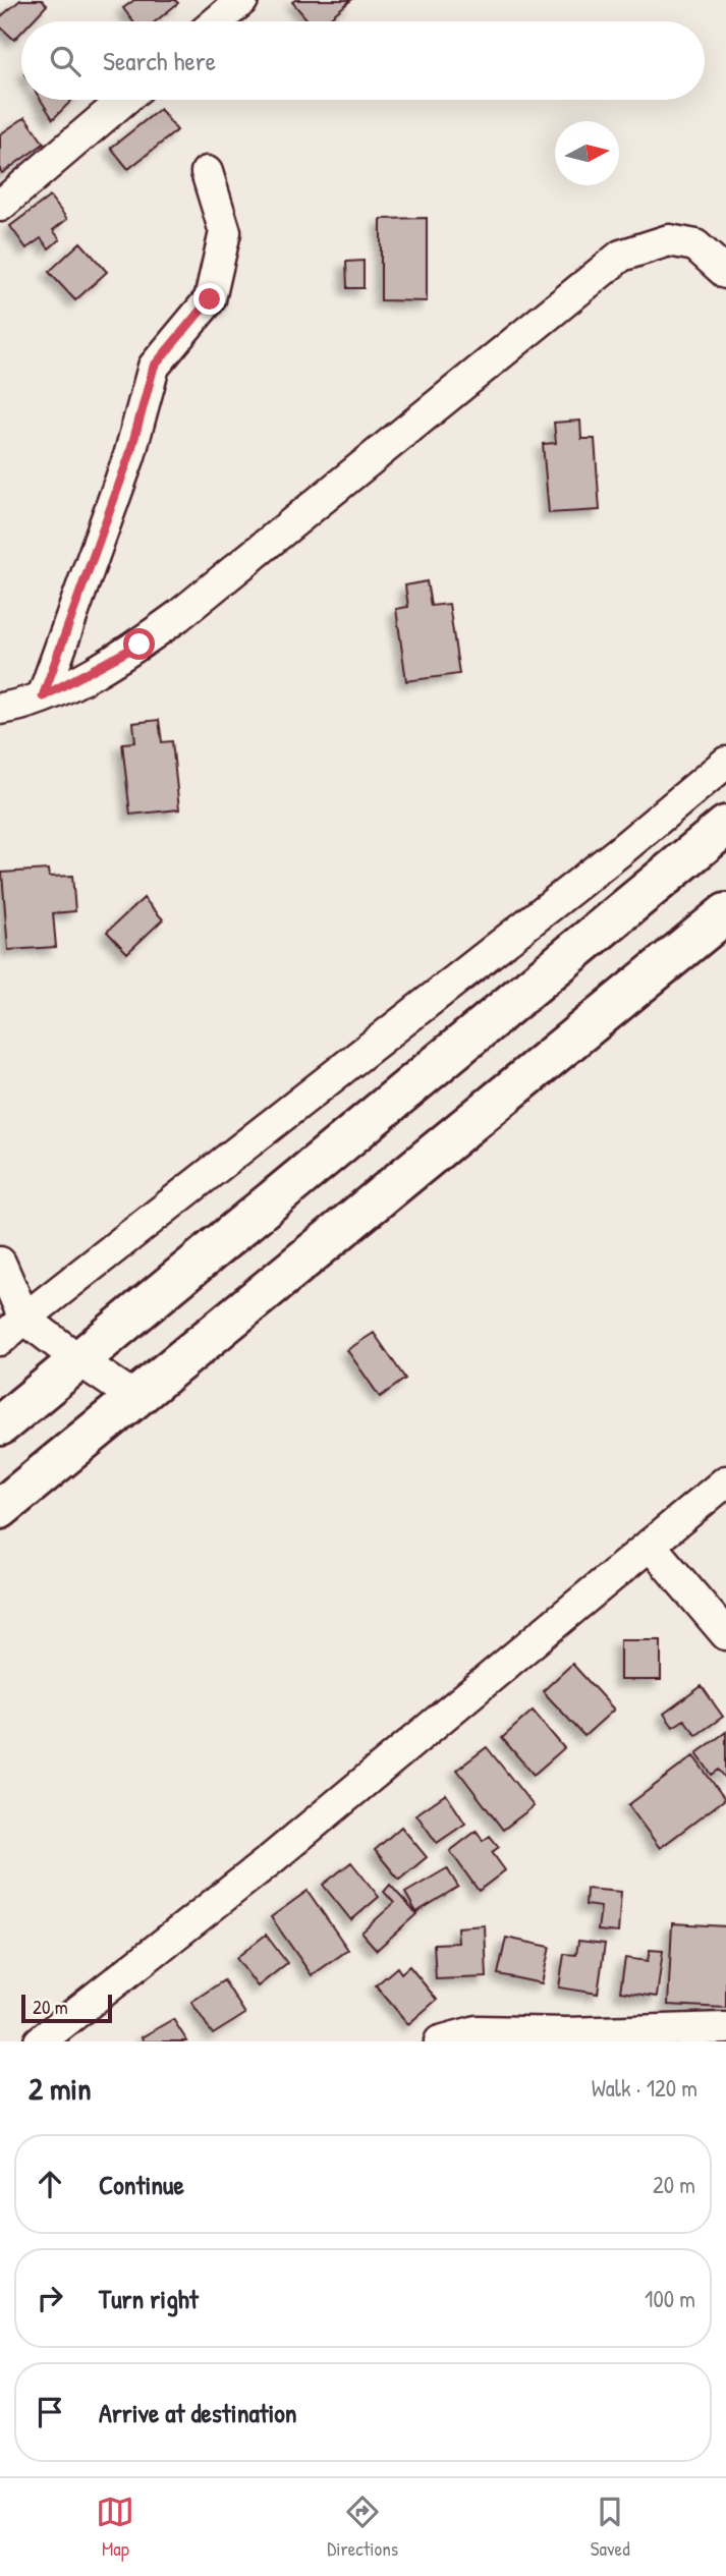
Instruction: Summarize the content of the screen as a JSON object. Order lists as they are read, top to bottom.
{
  "scale_bar": "20 m",
  "north": "right",
  "page": {
    "search": "Search here",
    "scale": "20 m",
    "heading": ["2 min", "Walk · 120 m"],
    "list": [
      ["Continue", "20 m"],
      ["Turn right", "100 m"],
      "Arrive at destination"
    ],
    "nav": ["Map", "Directions", "Saved"]
  }
}
